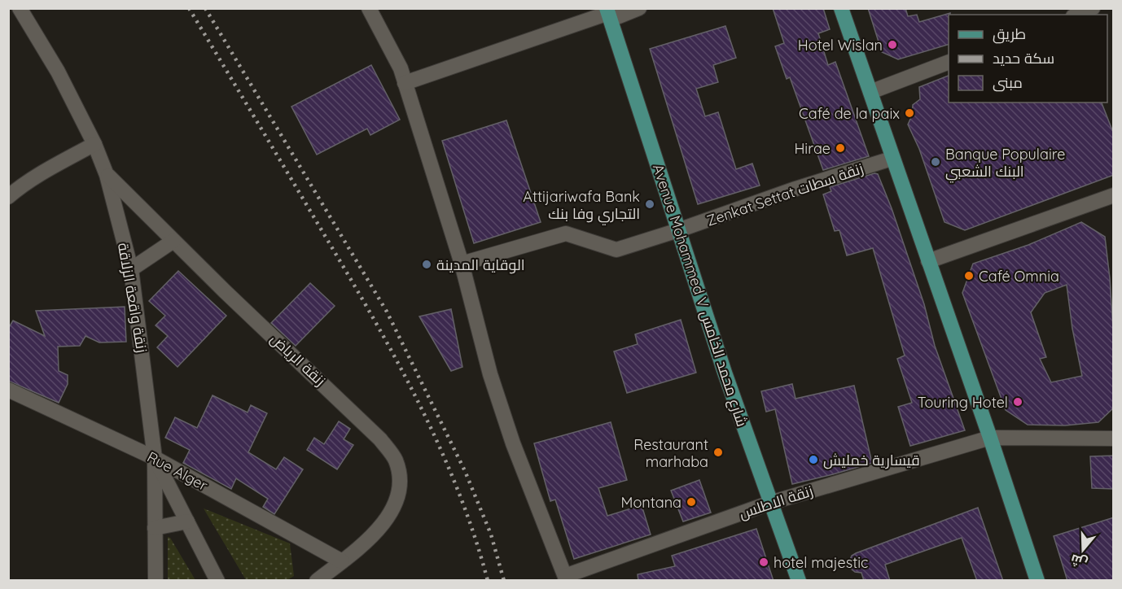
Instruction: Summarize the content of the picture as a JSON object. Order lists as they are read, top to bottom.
{
  "streets": {
    "main road": ["Avenue Mohammed V شارع محمد الخامس"],
    "street": [
      "Zenkat Settat زنقة سطات",
      "زنقة واقعة الزلاقة",
      "زنقة الرياض",
      "Rue Alger",
      "زنقة الاطلس"
    ]
  },
  "crossings": [
    ["Zenkat Settat زنقة سطات", "Avenue Mohammed V شارع محمد الخامس"],
    ["Avenue Mohammed V شارع محمد الخامس", "زنقة الاطلس"],
    ["زنقة واقعة الزلاقة", "زنقة الرياض"],
    ["زنقة واقعة الزلاقة", "Rue Alger"],
    ["زنقة الرياض", "Rue Alger"]
  ],
  "places": [
    "Hotel Wislan",
    "Café de la paix",
    "Hirae",
    "Banque Populaire البنك الشعبي",
    "Attijariwafa Bank التجاري وفا بنك",
    "الوقاية المدينة",
    "Café Omnia",
    "Touring Hotel",
    "Restaurant marhaba",
    "قيسارية خمليش",
    "Montana",
    "hotel majestic"
  ],
  "legend": ["طريق", "سكة حديد", "مبنى"],
  "north": "bottom"
}
